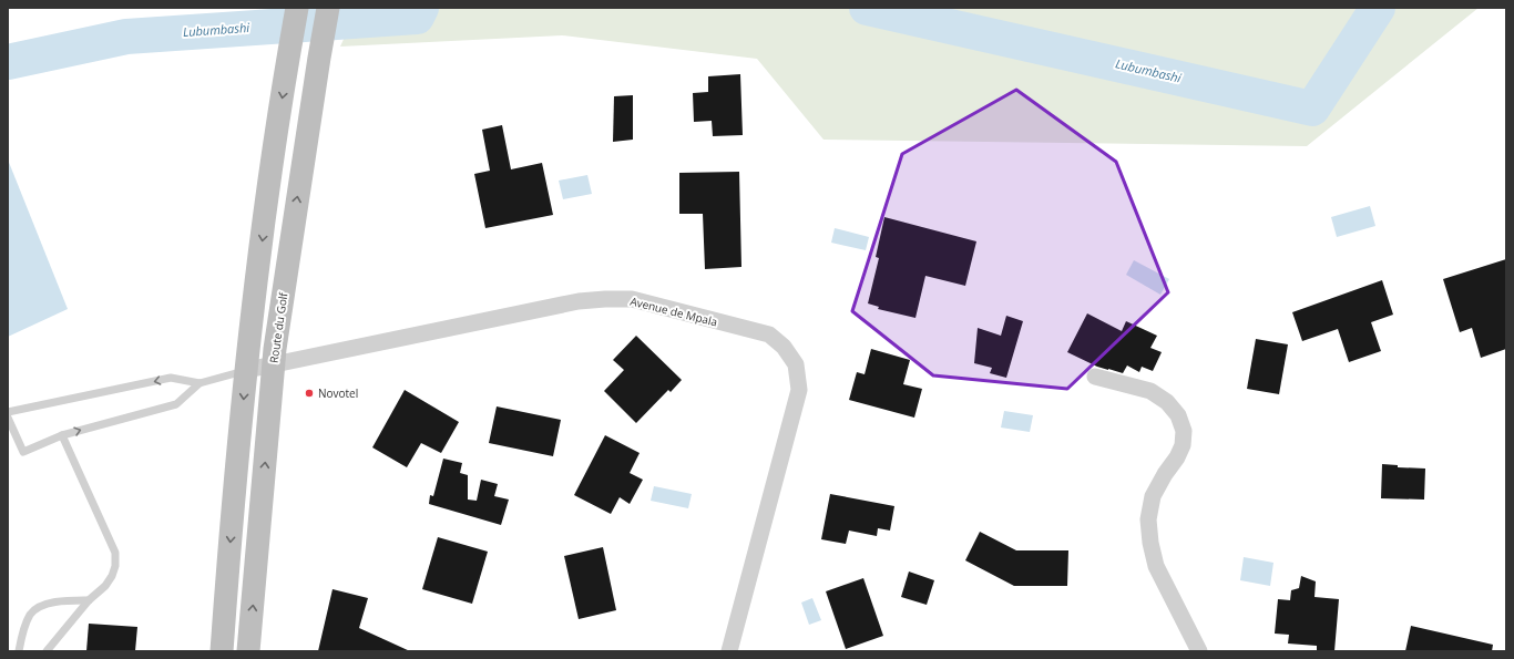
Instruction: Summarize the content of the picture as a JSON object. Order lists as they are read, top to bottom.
{
  "streets": {
    "main road": ["Route du Golf"],
    "street": ["Avenue de Mpala"]
  },
  "crossings": [
    ["Avenue de Mpala", "Route du Golf"]
  ],
  "water": ["Lubumbashi"],
  "places": ["Novotel"]
}
